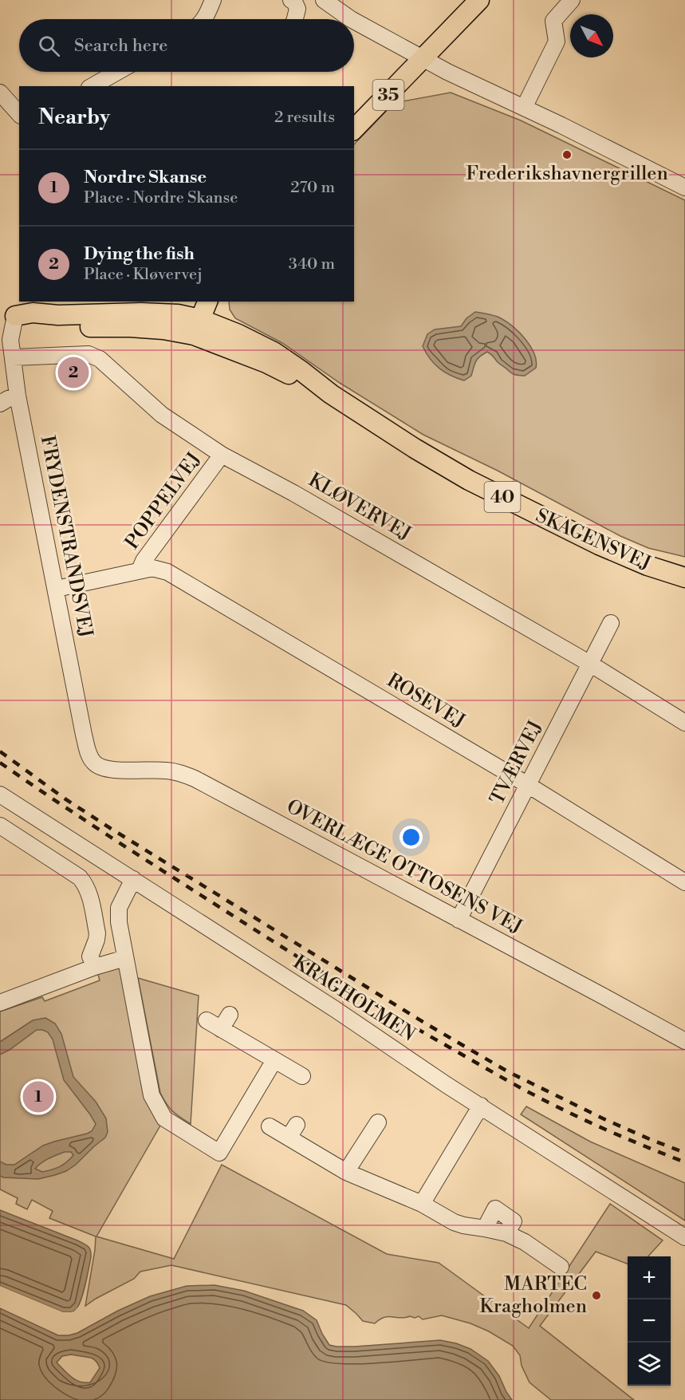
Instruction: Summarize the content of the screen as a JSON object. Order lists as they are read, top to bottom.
{
  "streets": {
    "main road": ["35", "40", "SKAGENSVEJ"],
    "street": [
      "POPPELVEJ",
      "KLØVERVEJ",
      "FRYDENSTRANDSVEJ",
      "ROSEVEJ",
      "TVÆRVEJ",
      "OVERLÆGE OTTOSENS VEJ",
      "KRAGHOLMEN"
    ]
  },
  "crossings": [
    ["POPPELVEJ", "KLØVERVEJ"],
    ["POPPELVEJ", "FRYDENSTRANDSVEJ"],
    ["POPPELVEJ", "ROSEVEJ"],
    ["KLØVERVEJ", "FRYDENSTRANDSVEJ"],
    ["KLØVERVEJ", "TVÆRVEJ"],
    ["FRYDENSTRANDSVEJ", "SKAGENSVEJ"],
    ["FRYDENSTRANDSVEJ", "OVERLÆGE OTTOSENS VEJ"],
    ["ROSEVEJ", "TVÆRVEJ"],
    ["TVÆRVEJ", "OVERLÆGE OTTOSENS VEJ"]
  ],
  "places": ["Frederikshavnergrillen", "MARTEC Kragholmen"],
  "north": "bottom right",
  "page": {
    "search": "Search here",
    "heading": ["Nearby", "2 results"],
    "list": [
      {
        "mark": "1",
        "name": "Nordre Skanse",
        "note": "Place · Nordre Skanse",
        "value": "270 m"
      },
      {
        "mark": "2",
        "name": "Dying the fish",
        "note": "Place · Kløvervej",
        "value": "340 m"
      }
    ],
    "pins": ["2", "1"],
    "map_buttons": ["+", "−"]
  }
}
